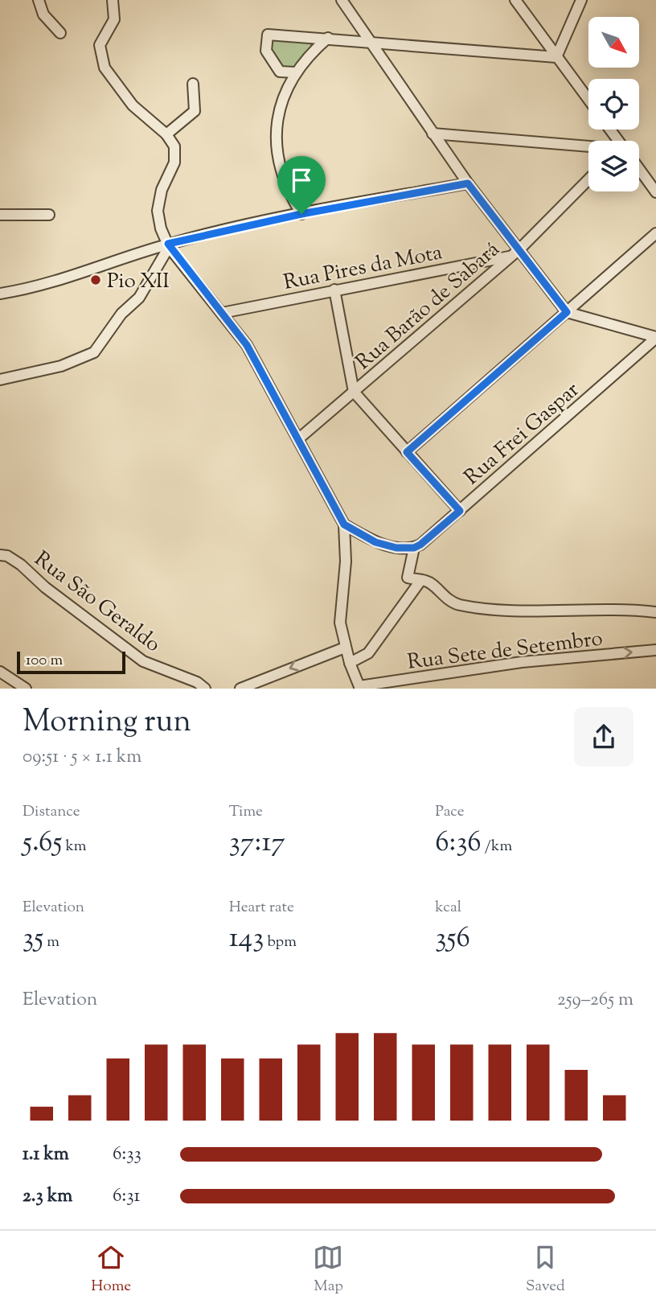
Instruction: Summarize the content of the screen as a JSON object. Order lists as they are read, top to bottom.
{
  "streets": {
    "street": [
      "Rua Pires da Mota",
      "Rua Barão de Sabará",
      "Rua Frei Gaspar",
      "Rua São Geraldo",
      "Rua Sete de Setembro"
    ]
  },
  "crossings": [
    ["Rua Pires da Mota", "Rua Barão de Sabará"]
  ],
  "places": ["Pio XII"],
  "scale_bar": "100 m",
  "north": "bottom right",
  "page": {
    "scale": "100 m",
    "heading": ["Morning run", "09:51 · 5 × 1.1 km"],
    "stats": [
      ["Distance", "5.65 km"],
      ["Time", "37:17"],
      ["Pace", "6:36 /km"],
      ["Elevation", "35 m"],
      ["Heart rate", "143 bpm"],
      ["kcal", "356"]
    ],
    "chart": ["Elevation", "259–265 m"],
    "list": [
      {
        "name": "1.1 km",
        "note": "6:33"
      },
      {
        "name": "2.3 km",
        "note": "6:31"
      }
    ],
    "tabs": ["Home", "Map", "Saved"]
  }
}
